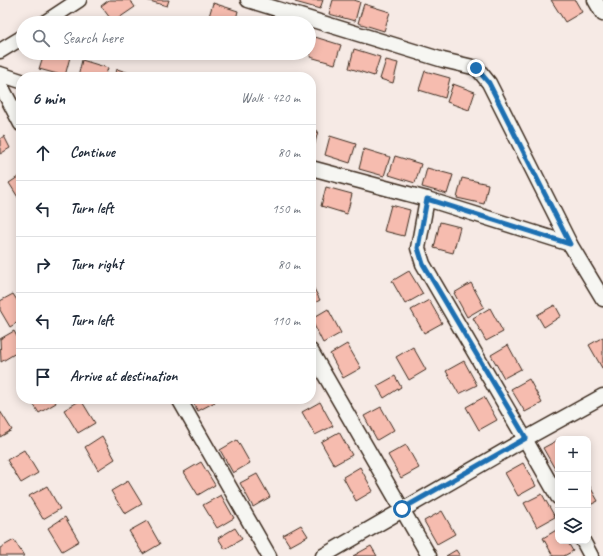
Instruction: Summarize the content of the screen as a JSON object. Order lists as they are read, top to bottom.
{
  "page": {
    "search": "Search here",
    "heading": ["6 min", "Walk · 420 m"],
    "list": [
      ["Continue", "80 m"],
      ["Turn left", "150 m"],
      ["Turn right", "80 m"],
      ["Turn left", "110 m"],
      "Arrive at destination"
    ],
    "map_buttons": ["+", "−"]
  }
}
